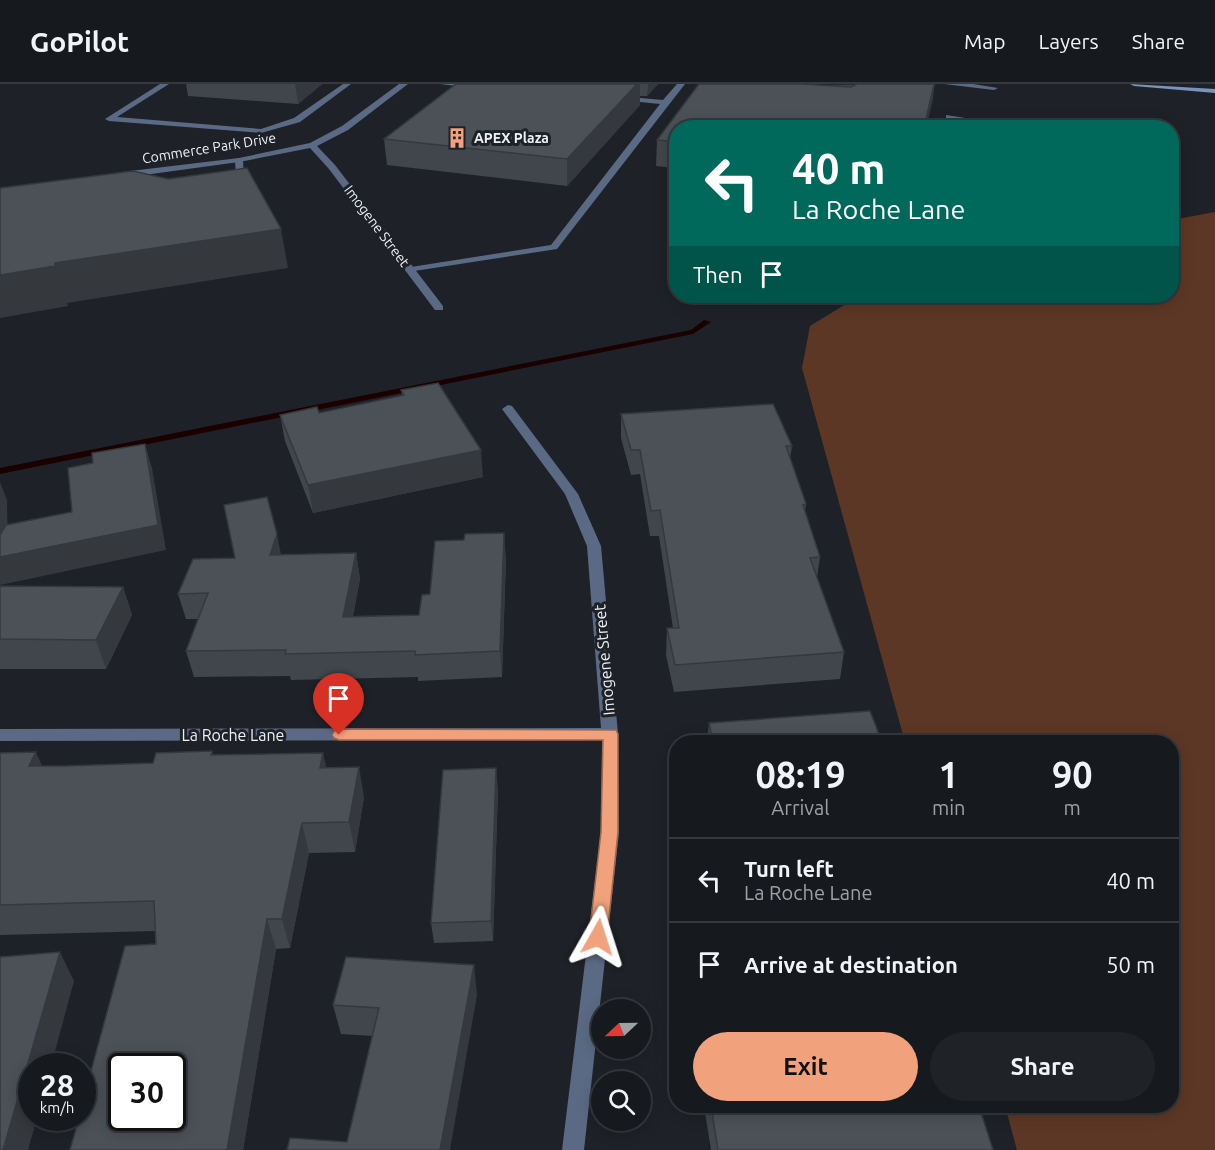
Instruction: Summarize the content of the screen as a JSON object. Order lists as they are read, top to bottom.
{
  "streets": {
    "street": ["Commerce Park Drive", "Imogene Street", "La Roche Lane"]
  },
  "crossings": [
    ["Commerce Park Drive", "Imogene Street"],
    ["Imogene Street", "La Roche Lane"]
  ],
  "places": {
    "building": ["APEX Plaza"]
  },
  "north": "left",
  "page": {
    "header": "GoPilot",
    "nav": ["Map", "Layers", "Share"],
    "turn": ["40 m", "La Roche Lane"],
    "then": "Then",
    "eta": [
      "08:19",
      "Arrival",
      "1",
      "min",
      "90",
      "m"
    ],
    "list": [
      {
        "name": "Turn left",
        "note": "La Roche Lane",
        "value": "40 m"
      },
      {
        "name": "Arrive at destination",
        "value": "50 m"
      }
    ],
    "buttons": ["Exit", "Share"],
    "speed": "28 km/h",
    "limit": "30"
  }
}
